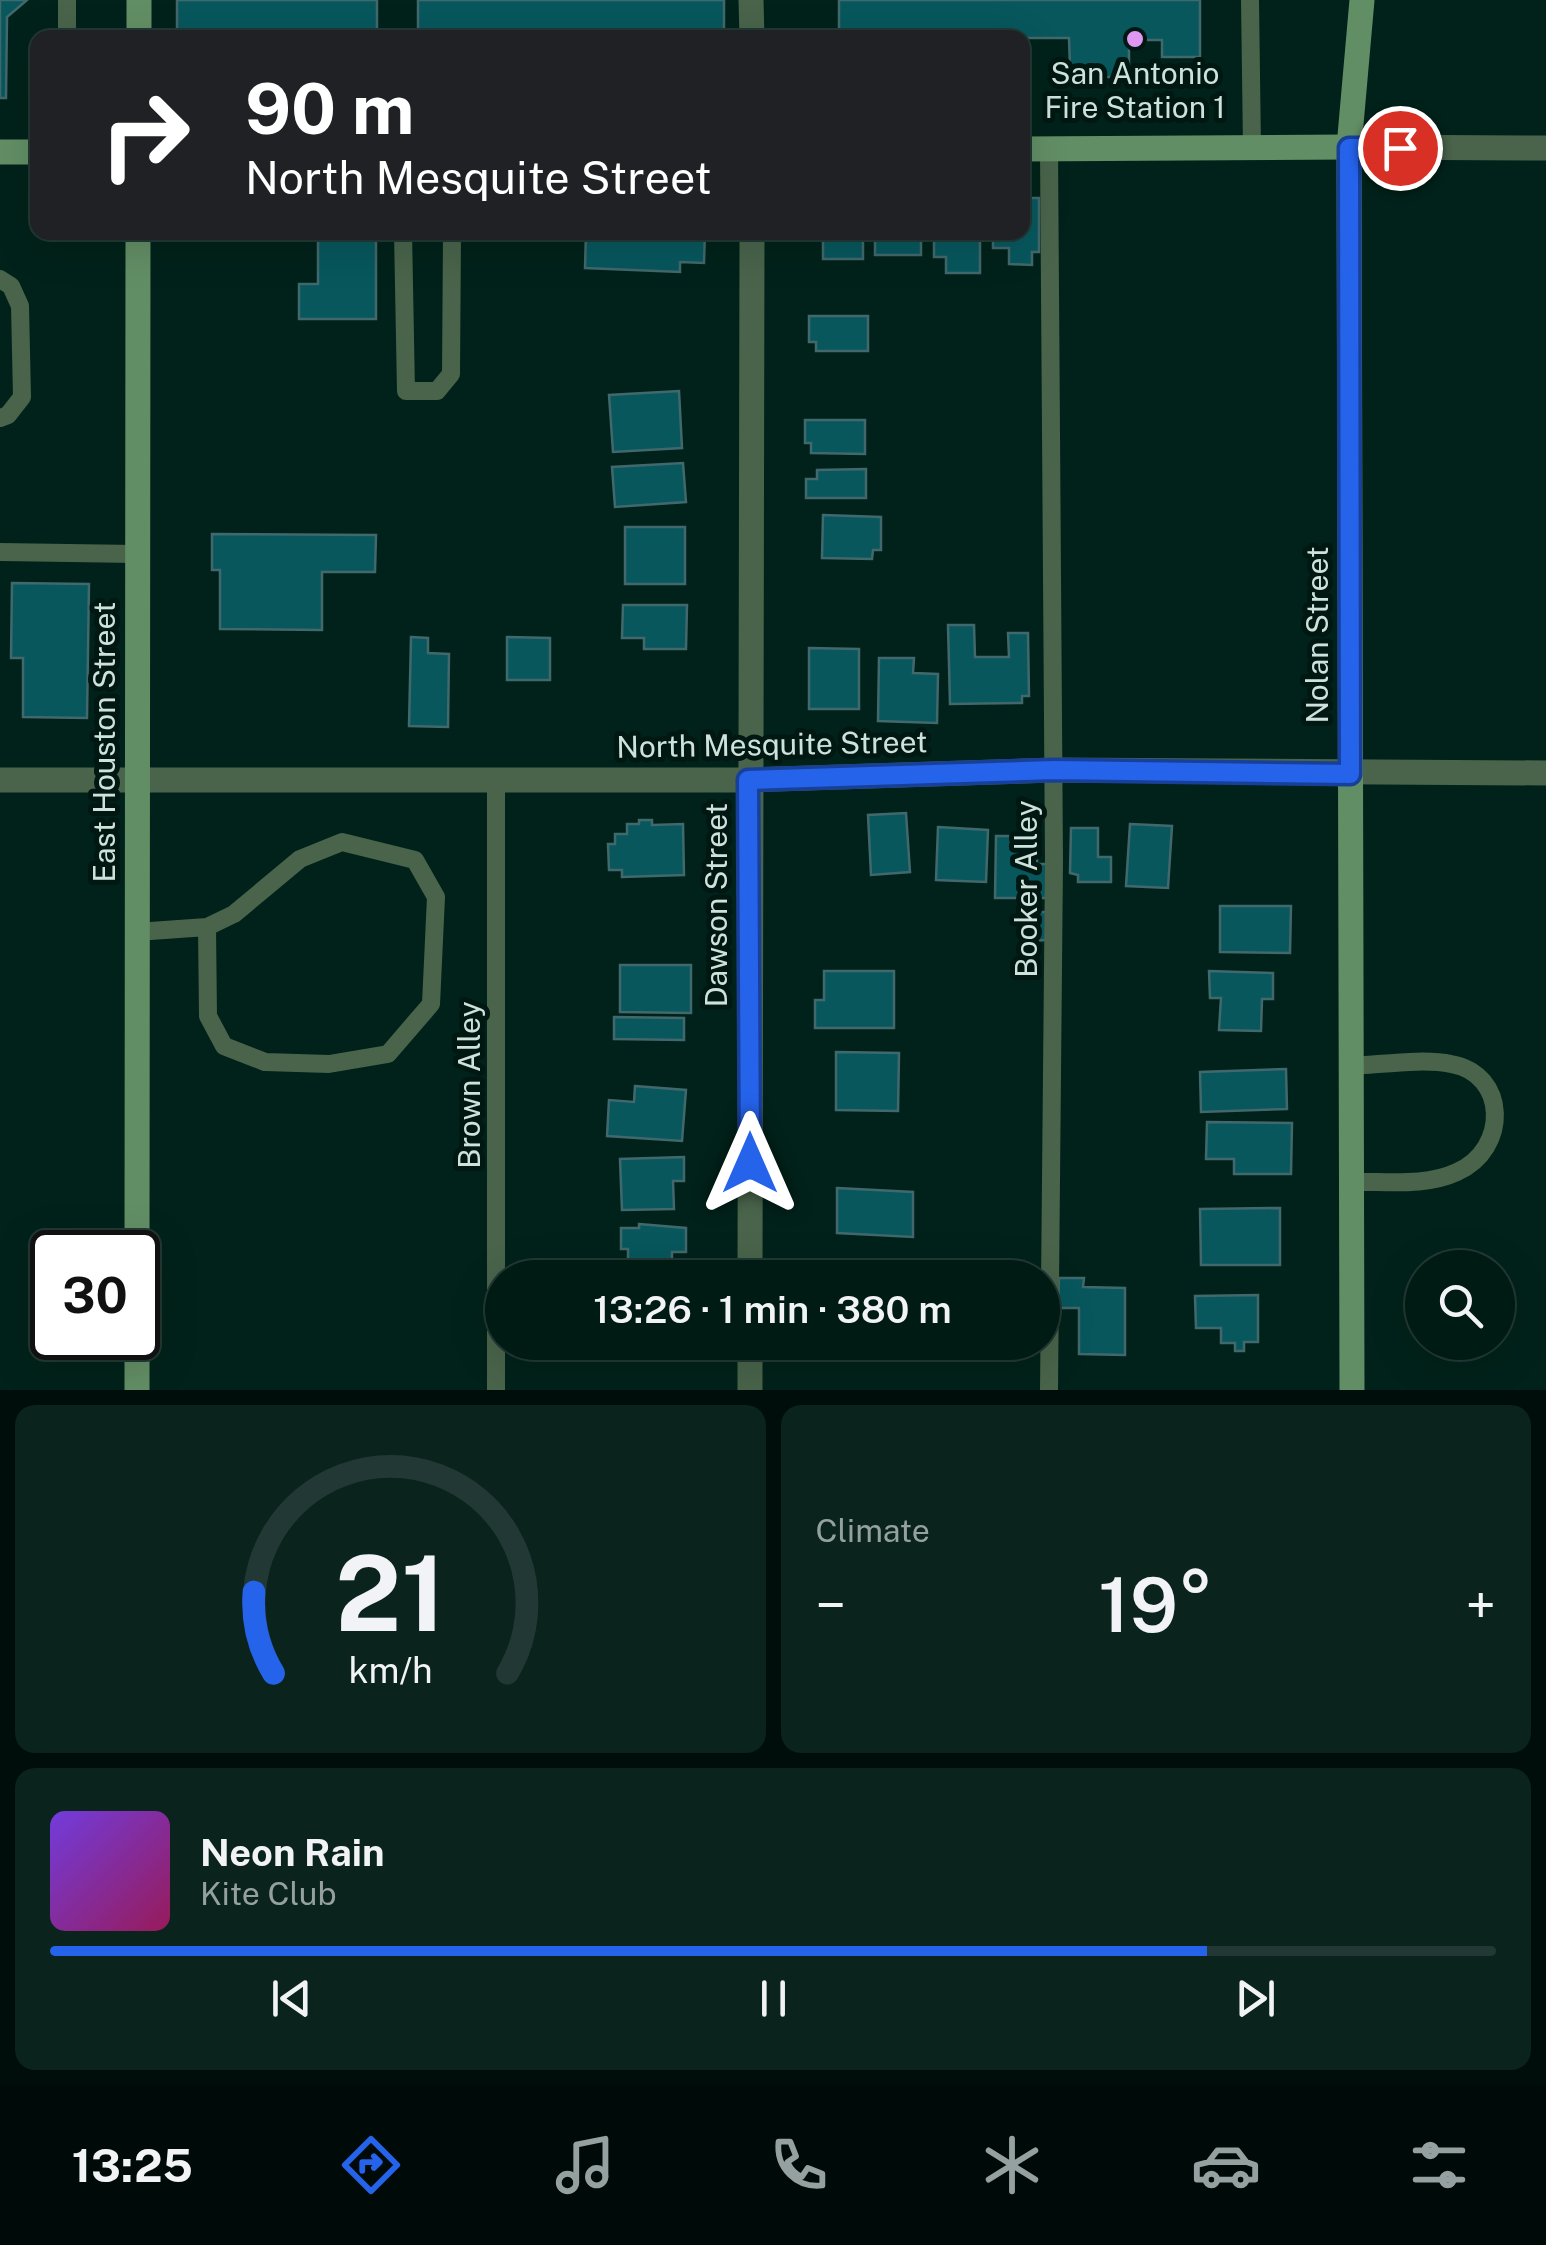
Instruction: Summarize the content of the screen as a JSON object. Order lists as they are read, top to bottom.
{
  "streets": {
    "street": [
      "Nolan Street",
      "East Houston Street",
      "North Mesquite Street",
      "Dawson Street"
    ],
    "lane": ["Booker Alley", "Brown Alley"]
  },
  "crossings": [
    ["Nolan Street", "North Mesquite Street"],
    ["East Houston Street", "North Mesquite Street"],
    ["North Mesquite Street", "Booker Alley"],
    ["North Mesquite Street", "Dawson Street"],
    ["North Mesquite Street", "Brown Alley"]
  ],
  "places": ["San Antonio Fire Station 1"],
  "page": {
    "turn": ["90 m", "North Mesquite Street"],
    "limit": "30",
    "trip": "13:26 · 1 min · 380 m",
    "tile": "Climate",
    "heat": ["−", "19°", "+"],
    "song": ["Neon Rain", "Kite Club"],
    "tabs": "13:25",
    "gauge": ["21", "km/h"]
  }
}
